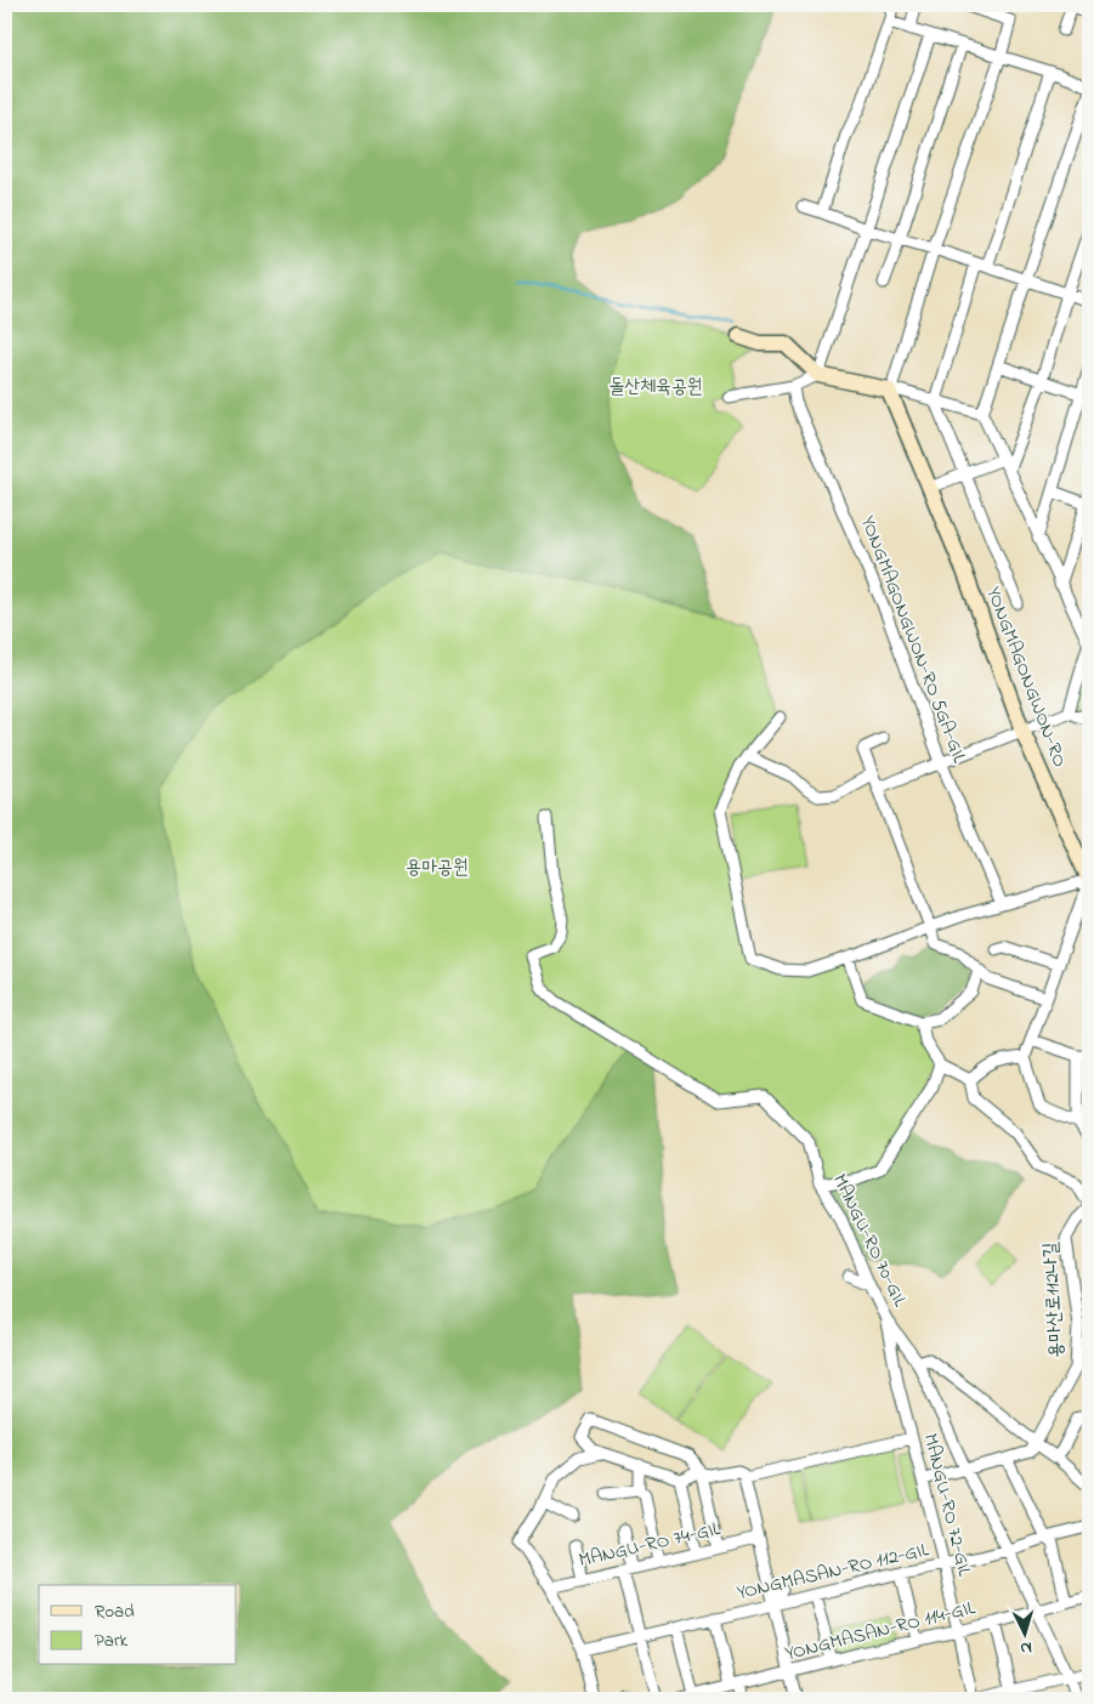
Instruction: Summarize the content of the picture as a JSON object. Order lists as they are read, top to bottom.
{
  "streets": {
    "street": [
      "YONGMAGONGWON-RO 5GA-GIL",
      "YONGMAGONGWON-RO",
      "MANGU-RO 70-GIL",
      "용마산로112나길",
      "MANGU-RO 72-GIL",
      "MANGU-RO 74-GIL",
      "YONGMASAN-RO 112-GIL",
      "YONGMASAN-RO 114-GIL"
    ]
  },
  "crossings": [
    ["MANGU-RO 70-GIL", "MANGU-RO 72-GIL"],
    ["MANGU-RO 70-GIL", "YONGMASAN-RO 112-GIL"],
    ["MANGU-RO 70-GIL", "YONGMASAN-RO 114-GIL"],
    ["MANGU-RO 72-GIL", "YONGMASAN-RO 112-GIL"],
    ["MANGU-RO 72-GIL", "YONGMASAN-RO 114-GIL"]
  ],
  "parks": ["돌산체육공원", "용마공원"],
  "legend": ["Road", "Park"],
  "north": "bottom"
}
